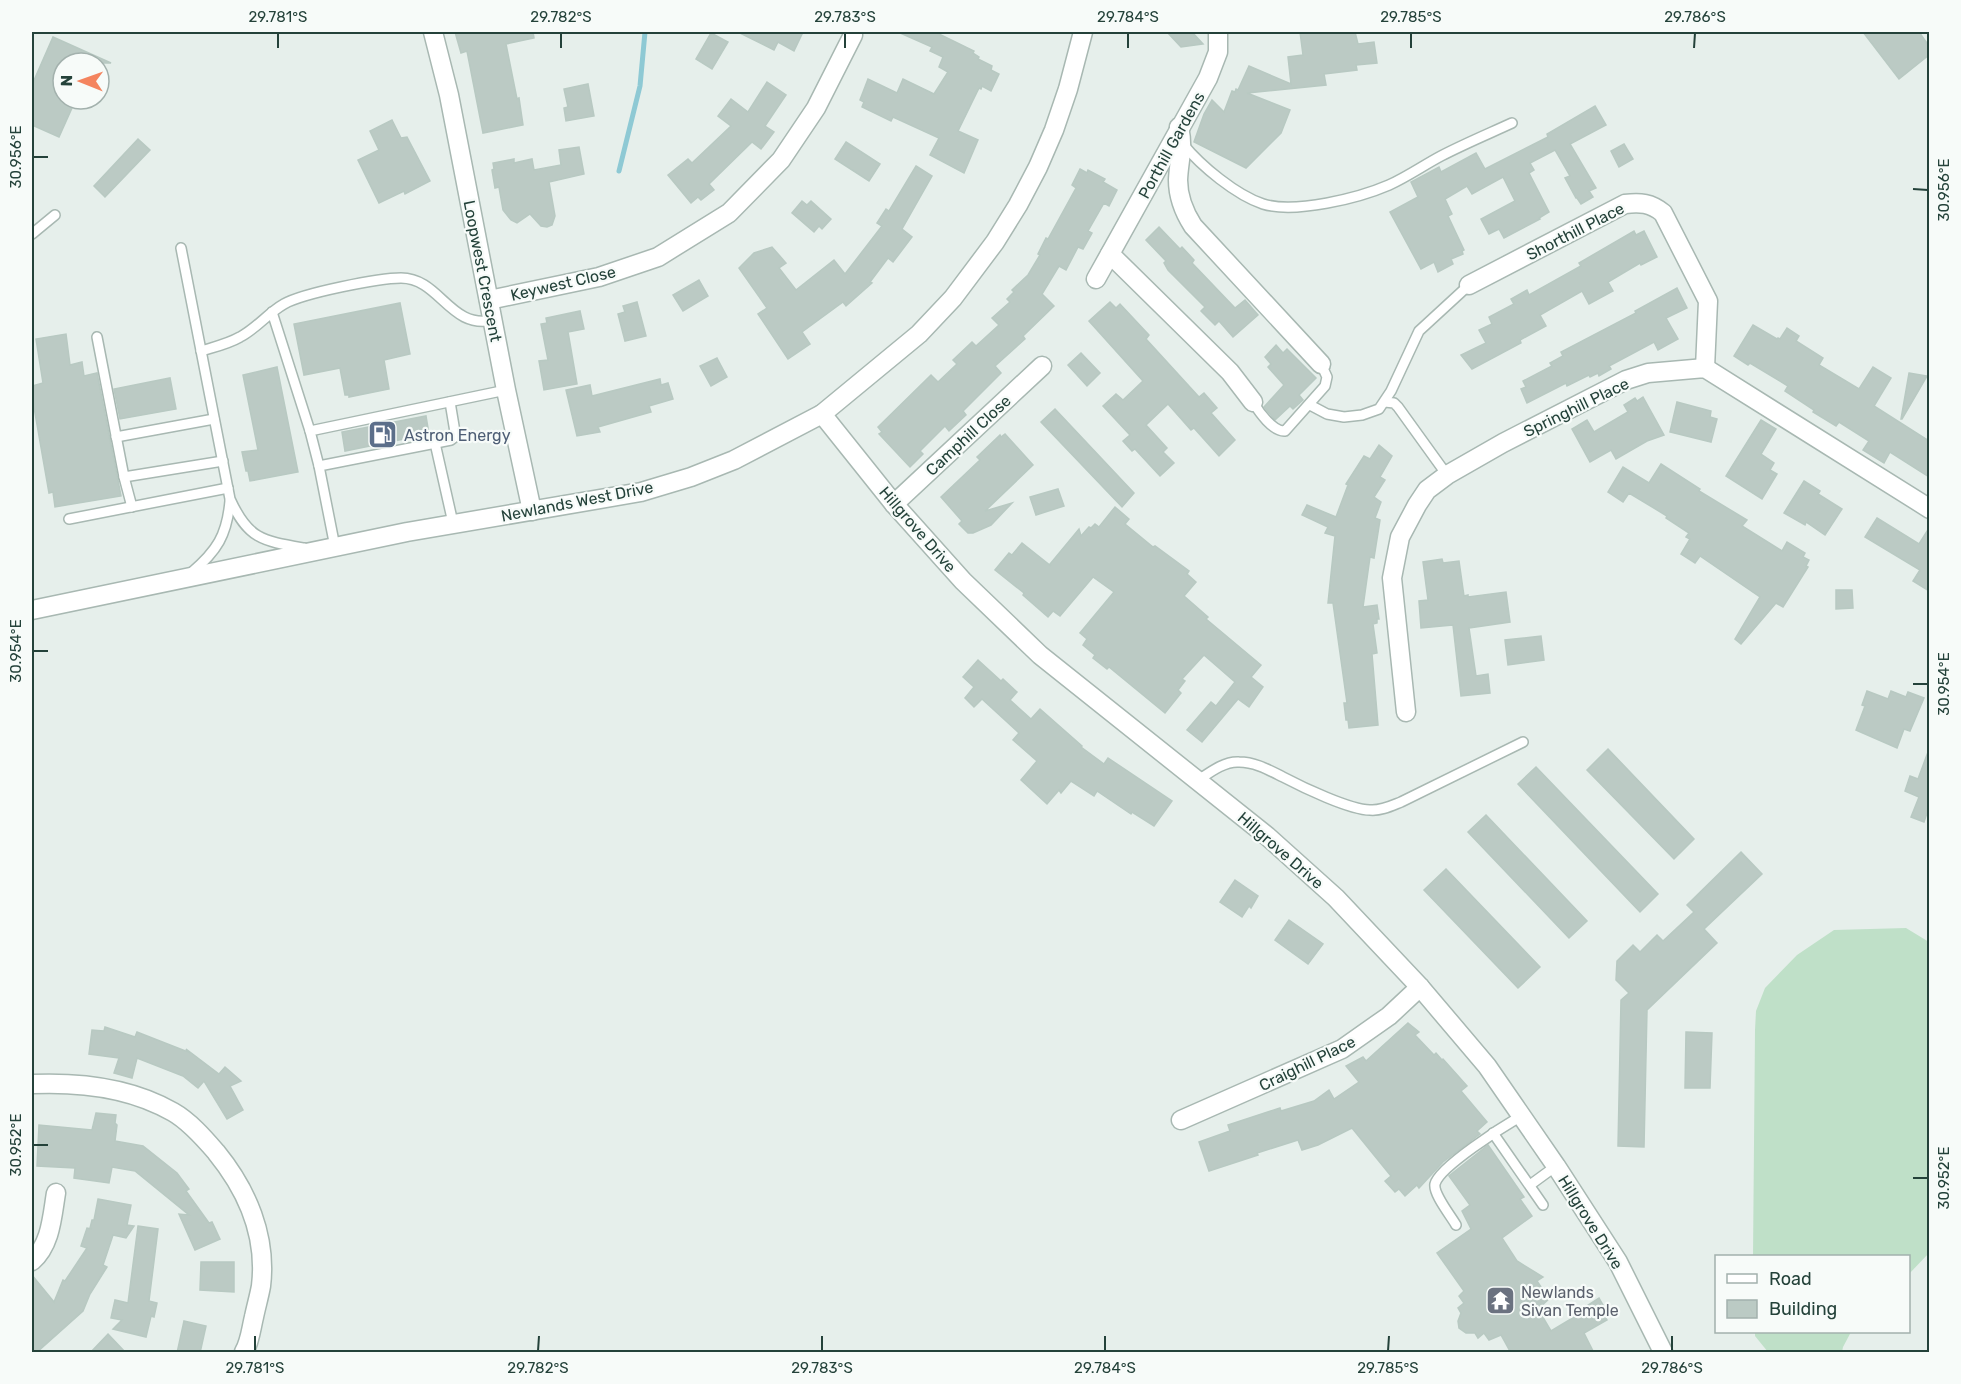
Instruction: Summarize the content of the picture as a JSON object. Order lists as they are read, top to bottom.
{
  "streets": {
    "street": [
      "Porthill Gardens",
      "Shorthill Place",
      "Loopwest Crescent",
      "Keywest Close",
      "Springhill Place",
      "Camphill Close",
      "Newlands West Drive",
      "Hillgrove Drive",
      "Craighill Place"
    ]
  },
  "crossings": [
    ["Shorthill Place", "Springhill Place"],
    ["Loopwest Crescent", "Keywest Close"],
    ["Loopwest Crescent", "Newlands West Drive"],
    ["Camphill Close", "Hillgrove Drive"],
    ["Newlands West Drive", "Hillgrove Drive"],
    ["Hillgrove Drive", "Craighill Place"]
  ],
  "places": {
    "fuel station": ["Astron Energy"],
    "temple": ["Newlands Sivan Temple"]
  },
  "legend": ["Road", "Building"],
  "north": "left",
  "coordinates": [
    "29.781°S",
    "29.782°S",
    "29.783°S",
    "29.784°S",
    "29.785°S",
    "29.786°S",
    "30.956°E",
    "30.954°E",
    "30.952°E"
  ]
}
